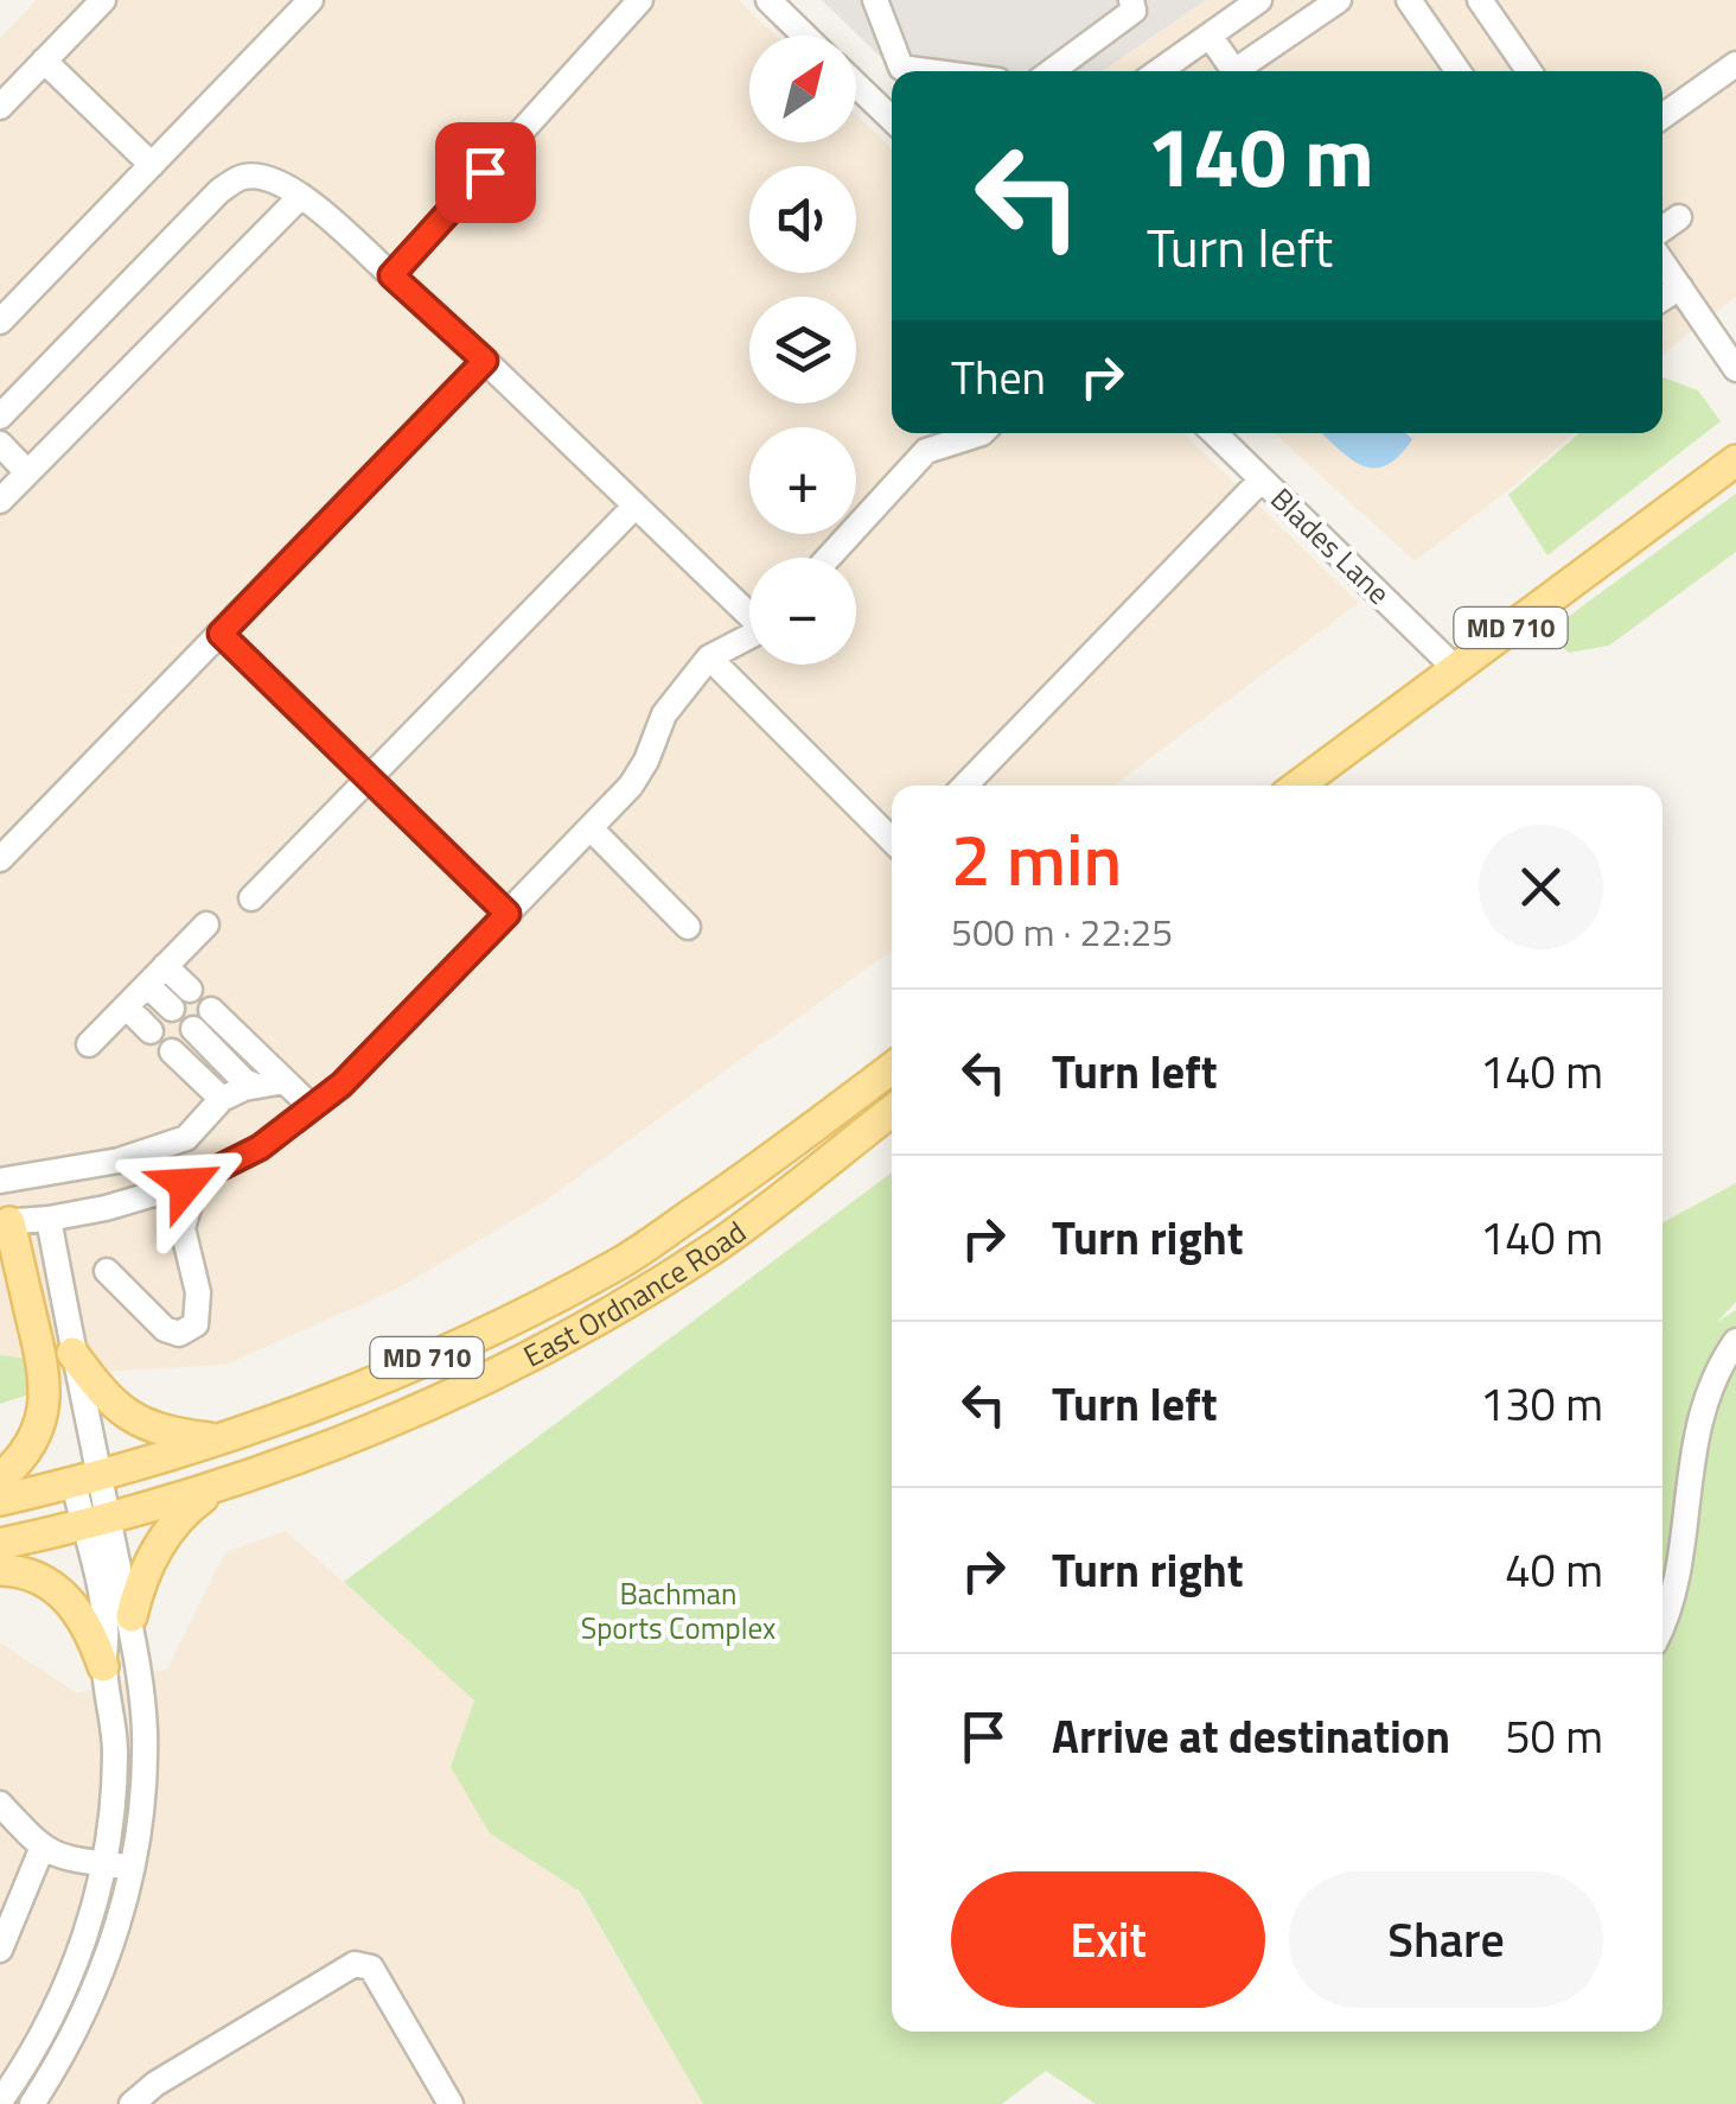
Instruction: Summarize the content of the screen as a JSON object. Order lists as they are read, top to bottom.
{
  "streets": {
    "main road": ["MD 710", "East Ordnance Road"],
    "street": ["Blades Lane"]
  },
  "crossings": [
    ["Blades Lane", "MD 710"]
  ],
  "parks": ["Bachman Sports Complex"],
  "north": "top right",
  "page": {
    "map_buttons": ["+", "−"],
    "turn": ["140 m", "Turn left"],
    "then": "Then",
    "heading": ["2 min", "500 m · 22:25"],
    "list": [
      {
        "name": "Turn left",
        "value": "140 m"
      },
      {
        "name": "Turn right",
        "value": "140 m"
      },
      {
        "name": "Turn left",
        "value": "130 m"
      },
      {
        "name": "Turn right",
        "value": "40 m"
      },
      {
        "name": "Arrive at destination",
        "value": "50 m"
      }
    ],
    "buttons": ["Exit", "Share"]
  }
}
